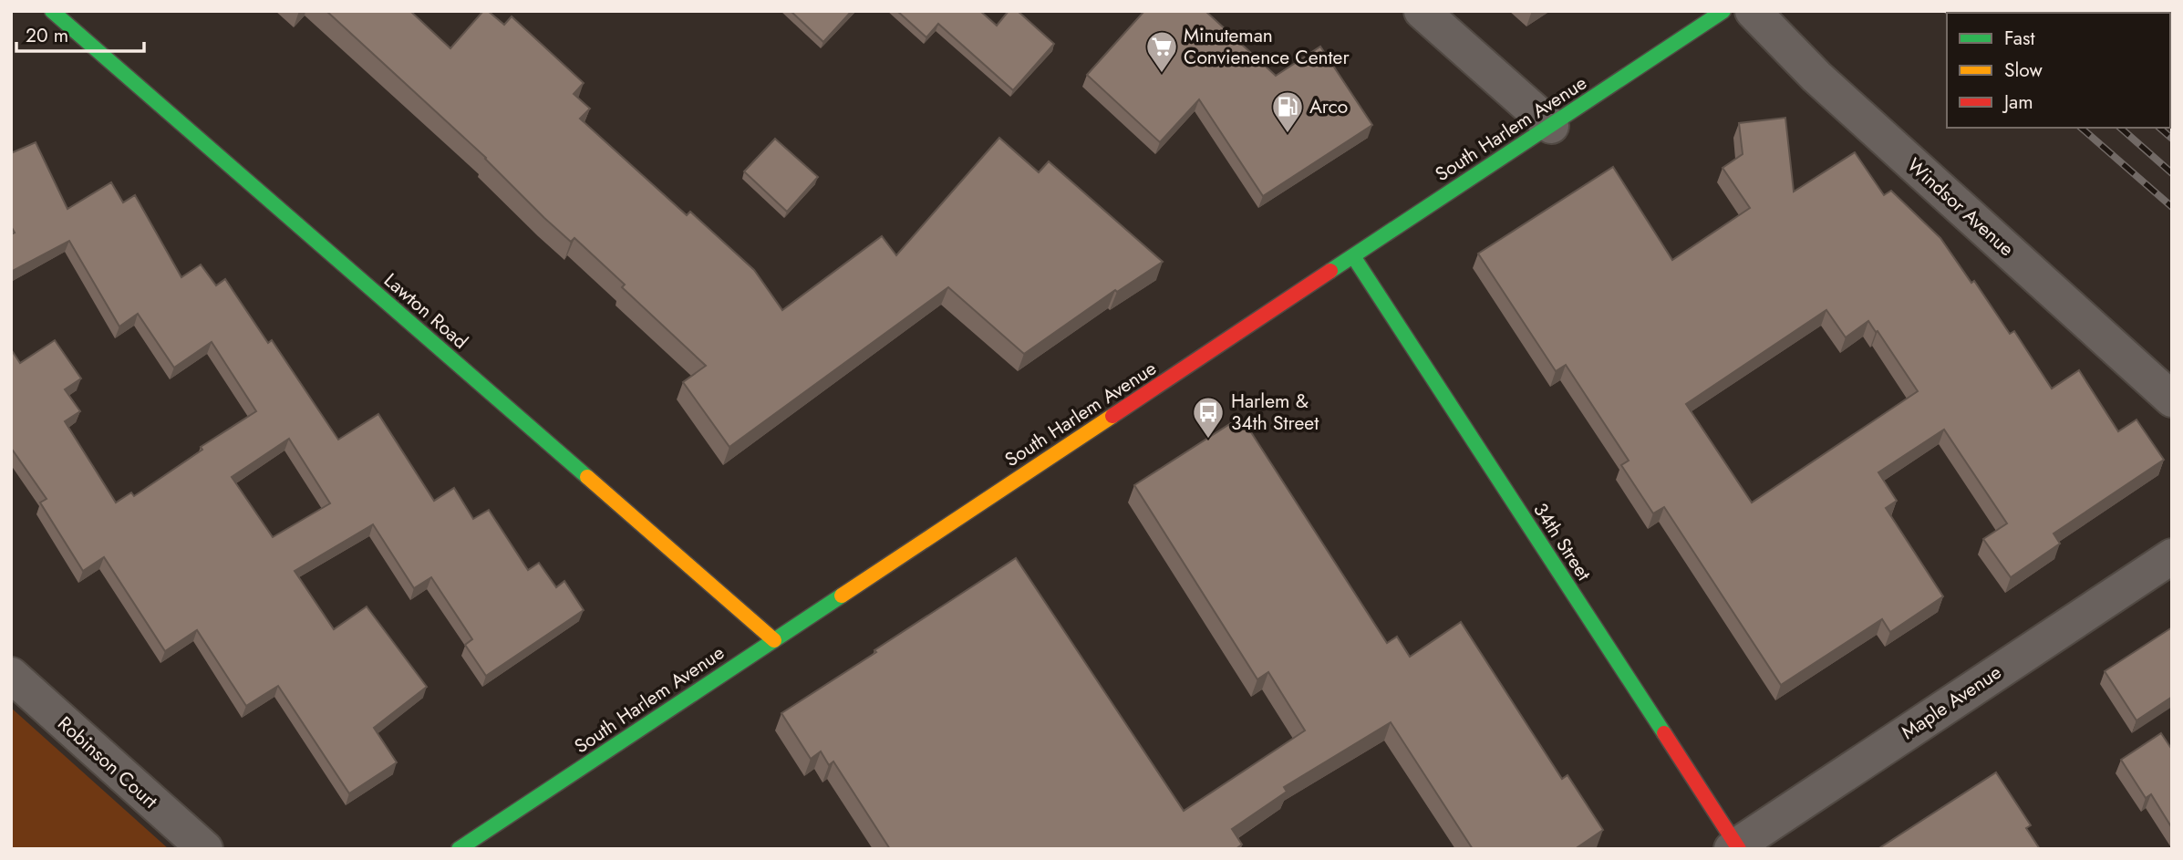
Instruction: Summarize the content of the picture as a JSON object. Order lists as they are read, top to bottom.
{
  "streets": {
    "street": [
      "South Harlem Avenue",
      "Windsor Avenue",
      "Lawton Road",
      "34th Street",
      "Maple Avenue",
      "Robinson Court"
    ]
  },
  "crossings": [
    ["South Harlem Avenue", "Lawton Road"],
    ["South Harlem Avenue", "34th Street"],
    ["34th Street", "Maple Avenue"]
  ],
  "places": {
    "supermarket": ["Minuteman Convienence Center"],
    "fuel station": ["Arco"],
    "bus stop": ["Harlem & 34th Street"]
  },
  "legend": ["Fast", "Slow", "Jam"],
  "scale_bar": "20 m"
}
